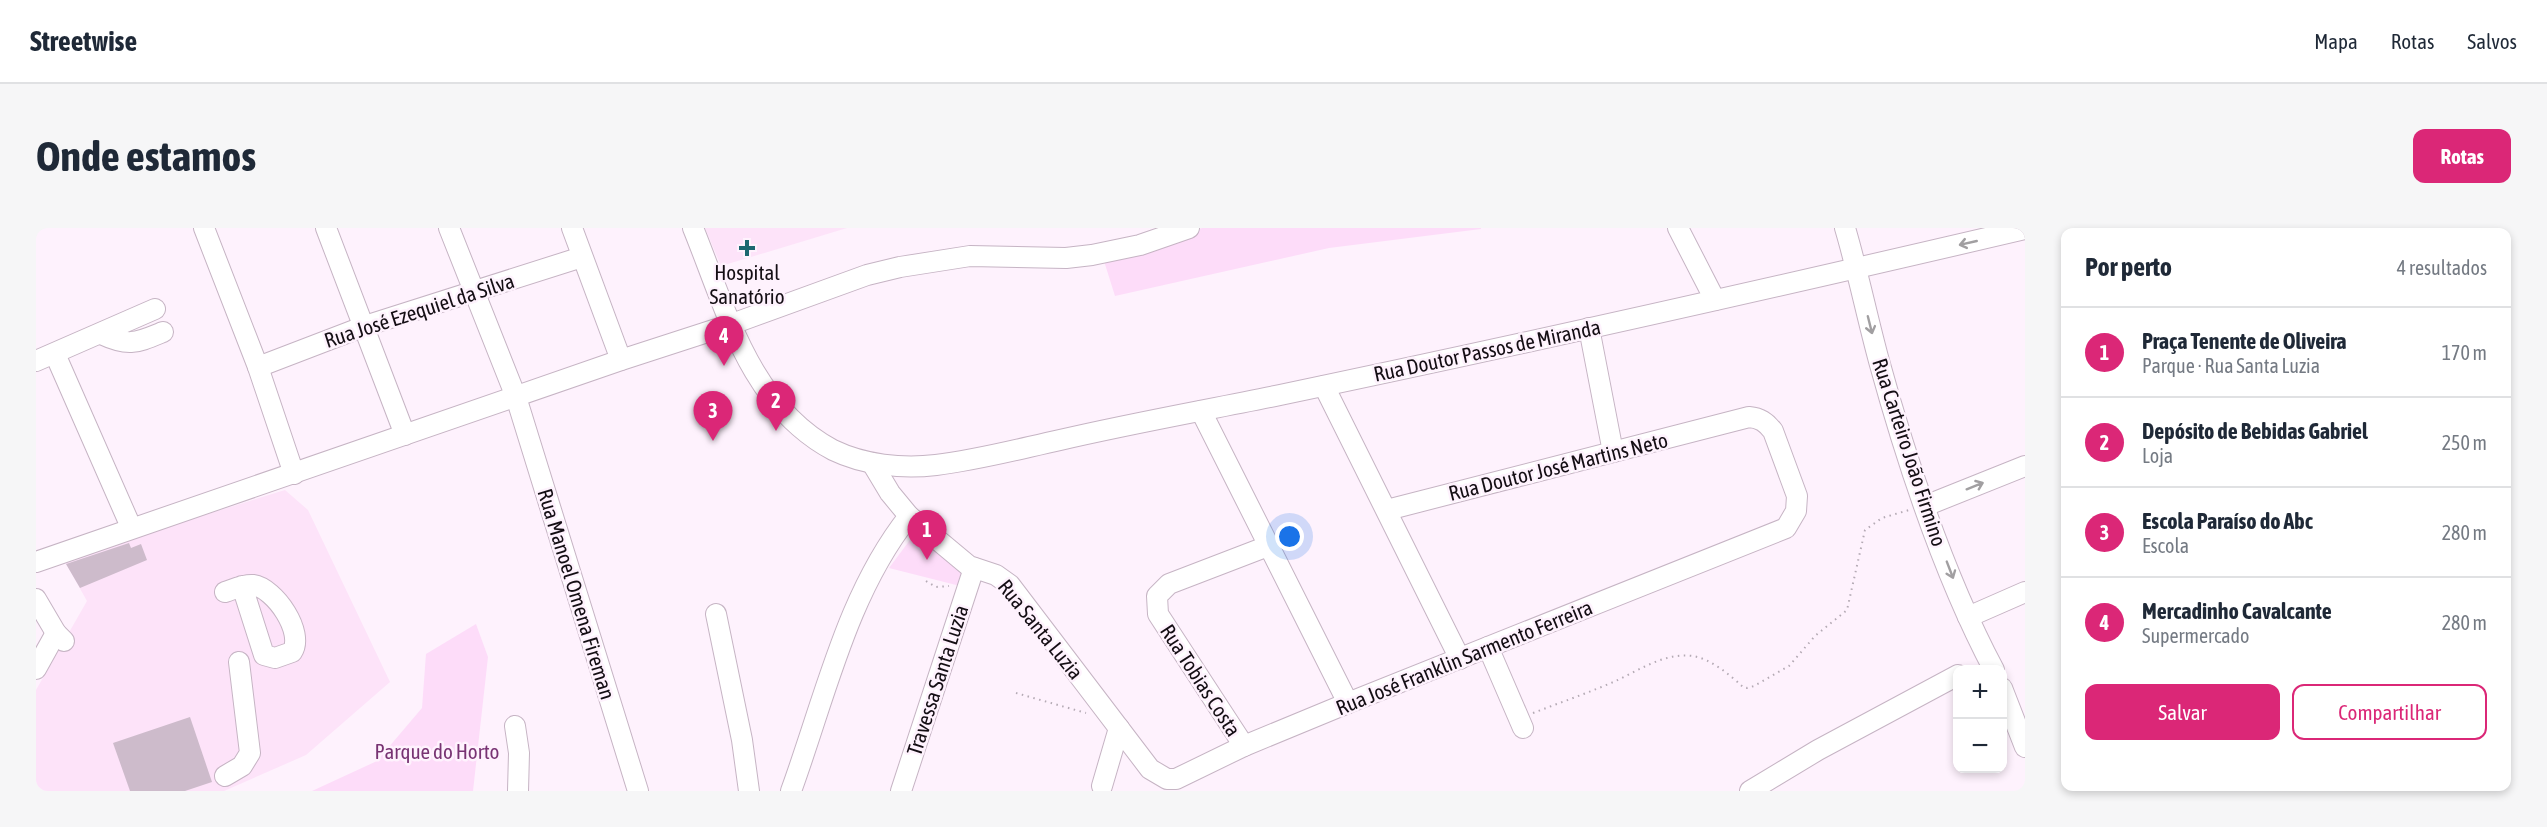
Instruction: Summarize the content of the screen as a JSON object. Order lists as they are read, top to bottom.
{
  "streets": {
    "street": [
      "Rua José Ezequiel da Silva",
      "Rua Doutor Passos de Miranda",
      "Rua Carteiro João Firmino",
      "Rua Doutor José Martins Neto",
      "Rua Manoel Omena Fireman",
      "Rua Santa Luzia",
      "Rua José Franklin Sarmento Ferreira",
      "Travessa Santa Luzia",
      "Rua Tobias Costa"
    ]
  },
  "crossings": [
    ["Rua José Ezequiel da Silva", "Rua Manoel Omena Fireman"],
    ["Rua Doutor Passos de Miranda", "Rua Carteiro João Firmino"],
    ["Rua Doutor Passos de Miranda", "Rua Santa Luzia"],
    ["Rua Doutor José Martins Neto", "Rua José Franklin Sarmento Ferreira"],
    ["Rua Santa Luzia", "Rua José Franklin Sarmento Ferreira"],
    ["Rua Santa Luzia", "Travessa Santa Luzia"],
    ["Rua José Franklin Sarmento Ferreira", "Rua Tobias Costa"]
  ],
  "one_way": ["Rua Carteiro João Firmino"],
  "parks": ["Parque do Horto"],
  "places": {
    "health": ["Hospital Sanatório"]
  },
  "page": {
    "header": "Streetwise",
    "nav": ["Mapa", "Rotas", "Salvos"],
    "buttons": [
      "Rotas",
      ["Salvar", "Compartilhar"]
    ],
    "title": "Onde estamos",
    "heading": ["Por perto", "4 resultados"],
    "list": [
      {
        "mark": "1",
        "name": "Praça Tenente de Oliveira",
        "note": "Parque · Rua Santa Luzia",
        "value": "170 m"
      },
      {
        "mark": "2",
        "name": "Depósito de Bebidas Gabriel",
        "note": "Loja",
        "value": "250 m"
      },
      {
        "mark": "3",
        "name": "Escola Paraíso do Abc",
        "note": "Escola",
        "value": "280 m"
      },
      {
        "mark": "4",
        "name": "Mercadinho Cavalcante",
        "note": "Supermercado",
        "value": "280 m"
      }
    ],
    "pins": [
      "4",
      "2",
      "3",
      "1"
    ],
    "map_buttons": ["+", "−"]
  }
}
